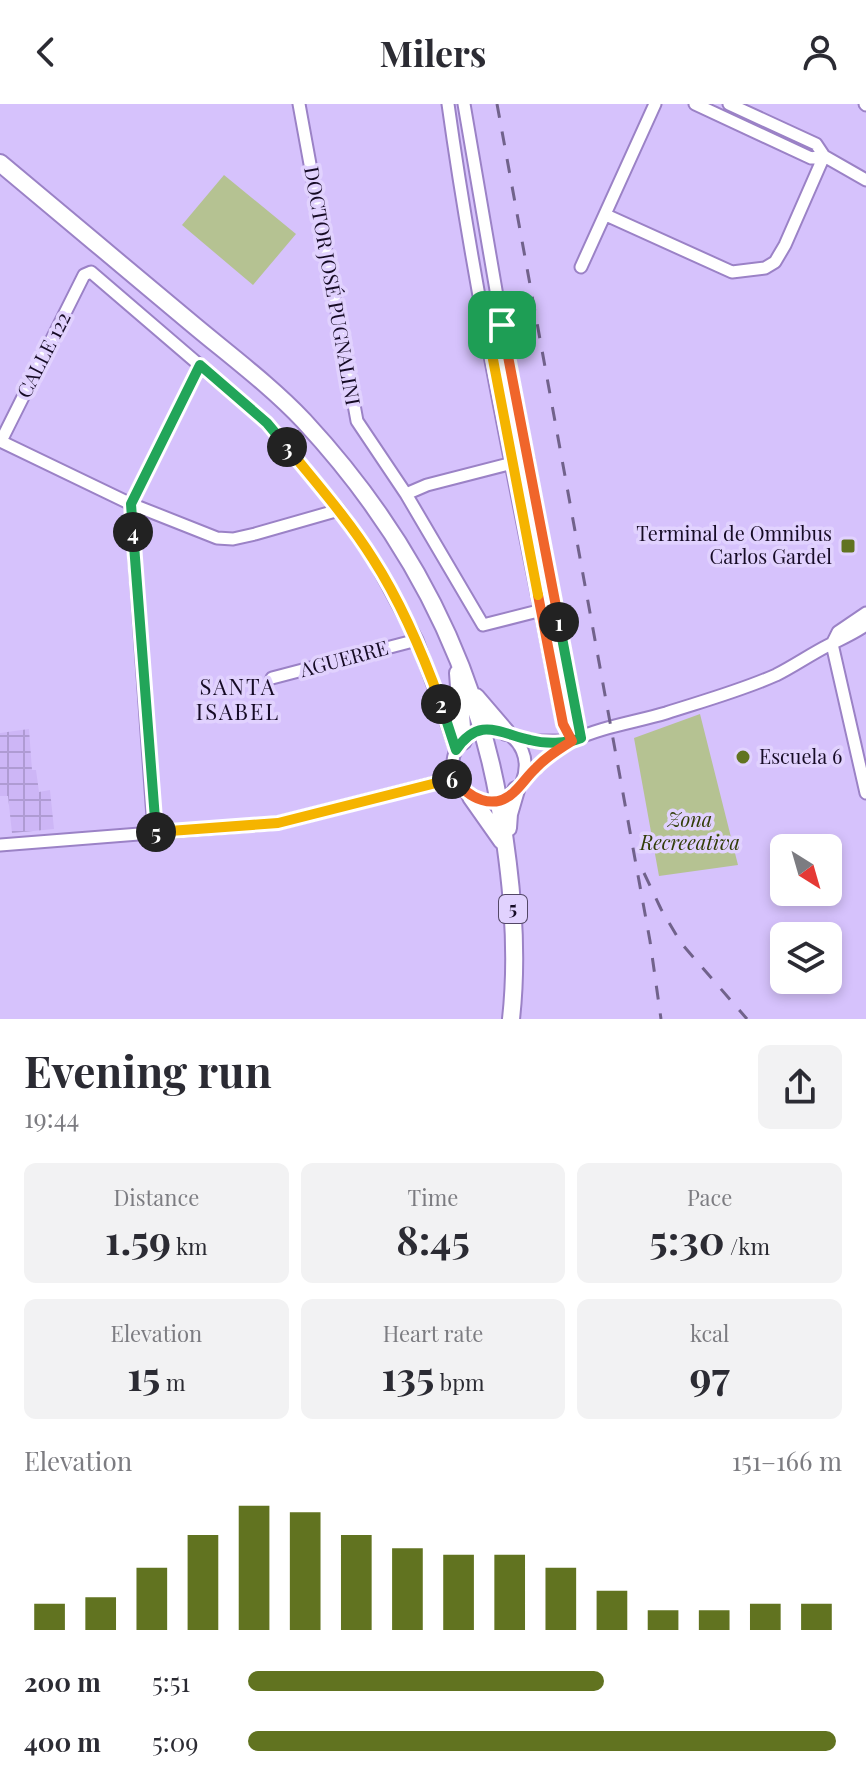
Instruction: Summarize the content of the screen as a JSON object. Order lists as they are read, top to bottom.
{
  "streets": {
    "highway": ["5"],
    "street": ["DOCTOR JOSÉ PUGNALINI", "CALLE 122", "AGUERRE"]
  },
  "districts": ["SANTA ISABEL"],
  "parks": ["Zona Recreeativa"],
  "places": {
    "transit": ["Terminal de Omnibus Carlos Gardel"],
    "other": ["Escuela 6"]
  },
  "north": "bottom right",
  "page": {
    "header": "Milers",
    "pins": [
      "3",
      "4",
      "1",
      "2",
      "6",
      "5"
    ],
    "heading": ["Evening run", "19:44"],
    "stats": [
      ["Distance", "1.59 km"],
      ["Time", "8:45"],
      ["Pace", "5:30 /km"],
      ["Elevation", "15 m"],
      ["Heart rate", "135 bpm"],
      ["kcal", "97"]
    ],
    "chart": ["Elevation", "151–166 m"],
    "list": [
      {
        "name": "200 m",
        "note": "5:51"
      },
      {
        "name": "400 m",
        "note": "5:09"
      }
    ]
  }
}
